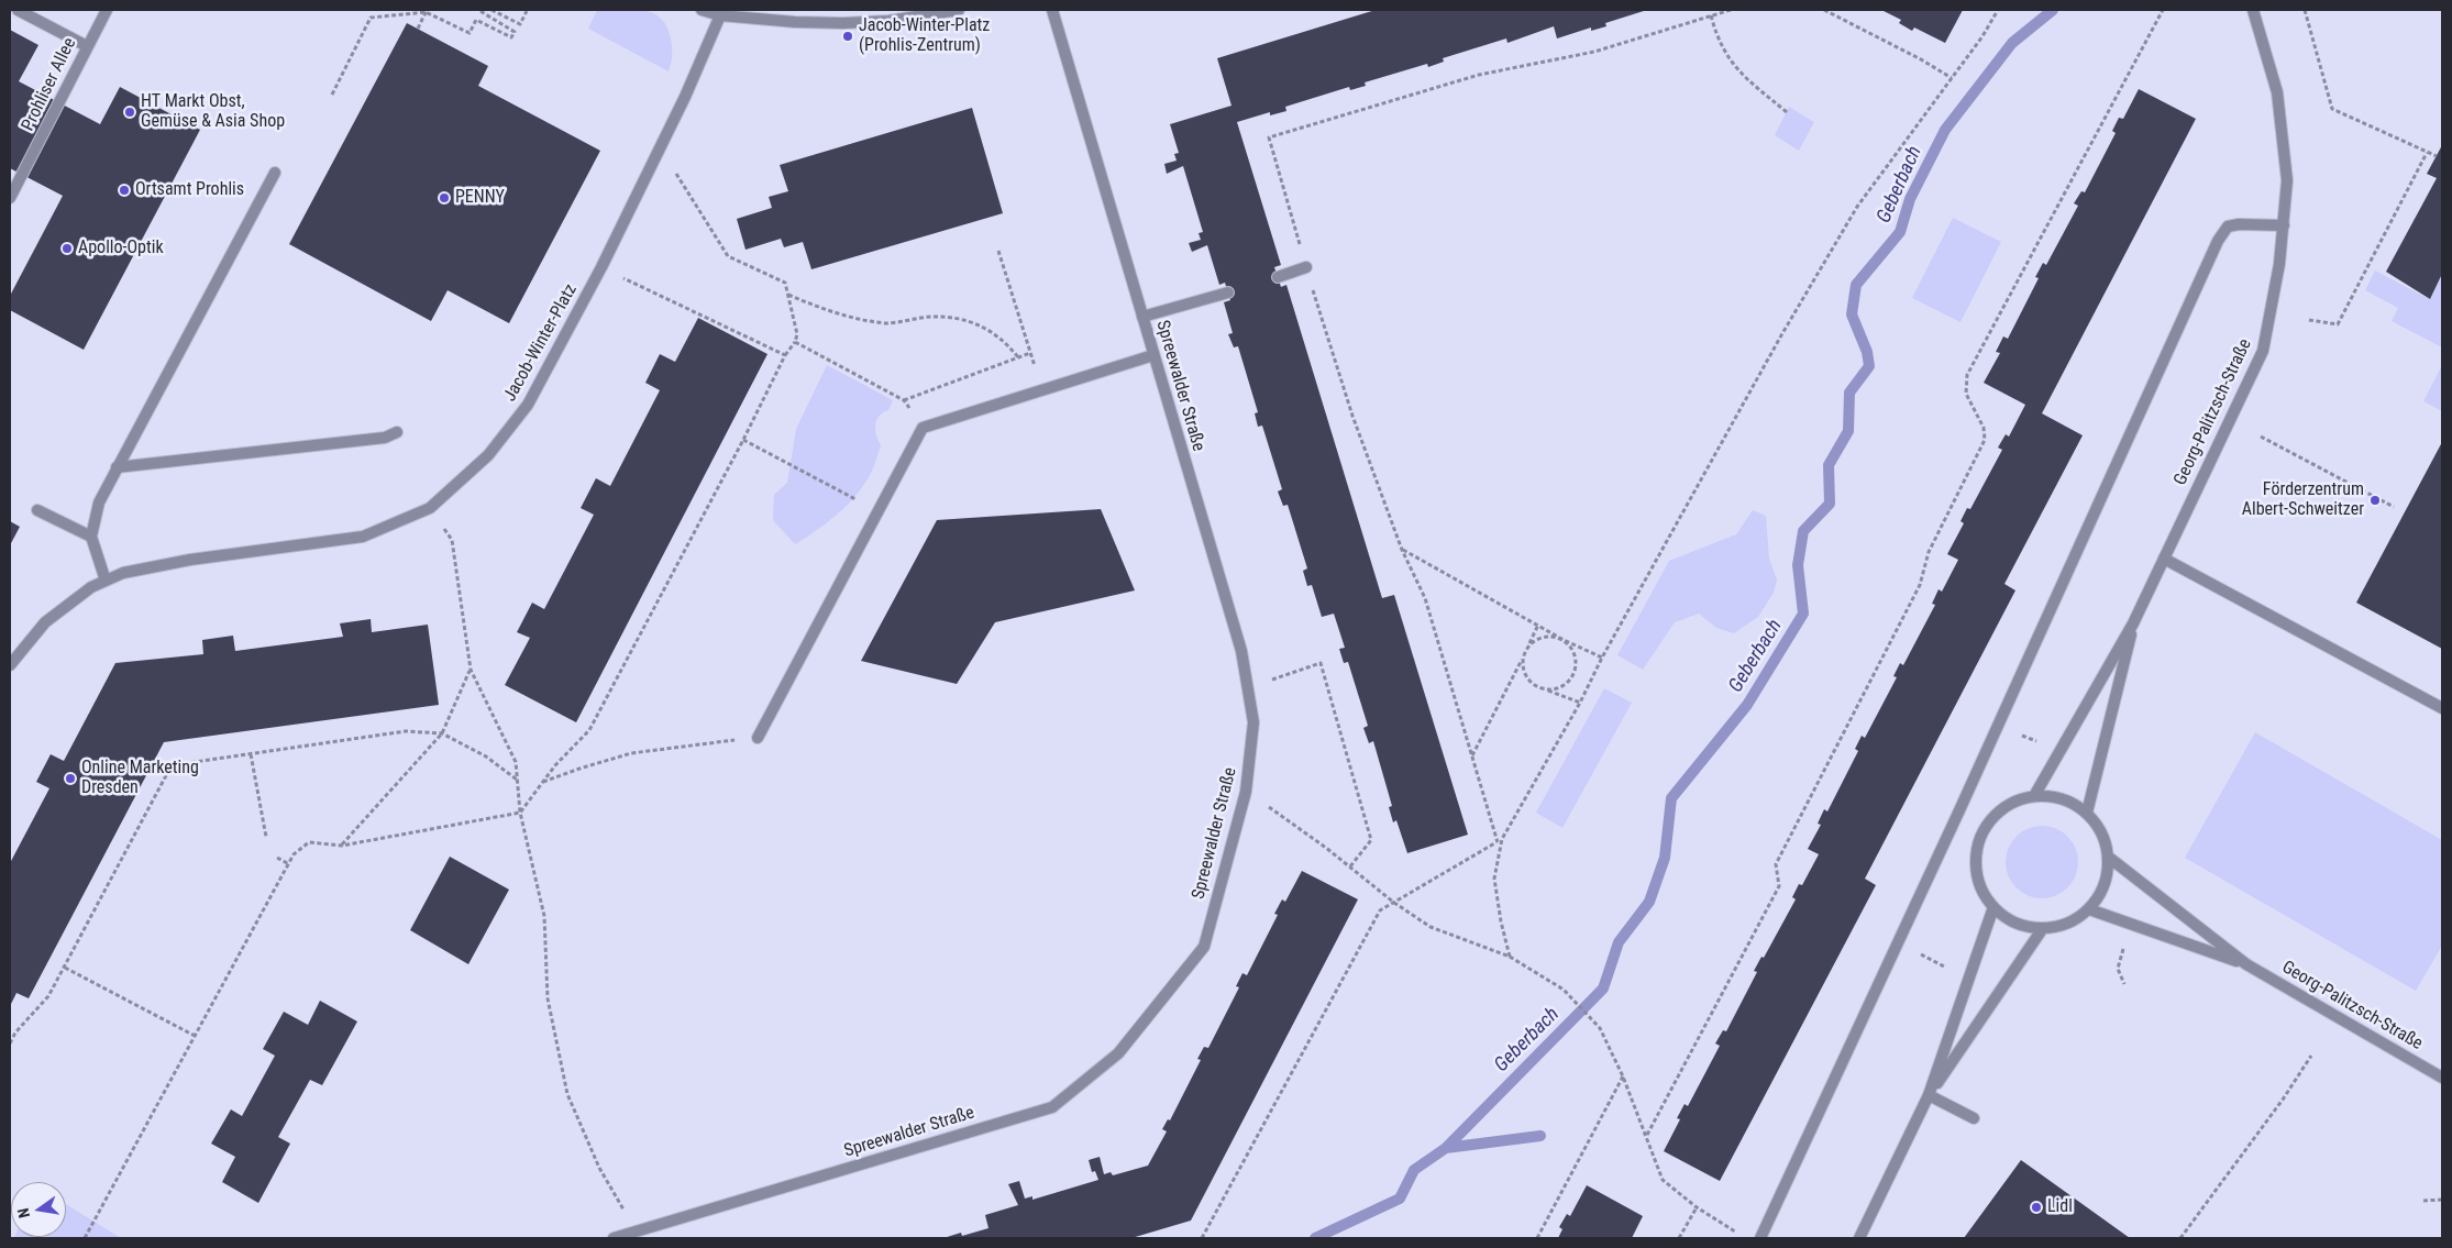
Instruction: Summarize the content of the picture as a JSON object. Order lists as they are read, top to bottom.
{
  "streets": {
    "street": [
      "Prohliser Allee",
      "Jacob-Winter-Platz",
      "Spreewalder Straße",
      "Georg-Palitzsch-Straße"
    ]
  },
  "water": ["Geberbach"],
  "places": [
    "Jacob-Winter-Platz (Prohlis-Zentrum)",
    "HT Markt Obst, Gemüse & Asia Shop",
    "Ortsamt Prohlis",
    "PENNY",
    "Apollo-Optik",
    "Förderzentrum Albert-Schweitzer",
    "Online Marketing Dresden",
    "Lidl"
  ],
  "north": "left"
}
